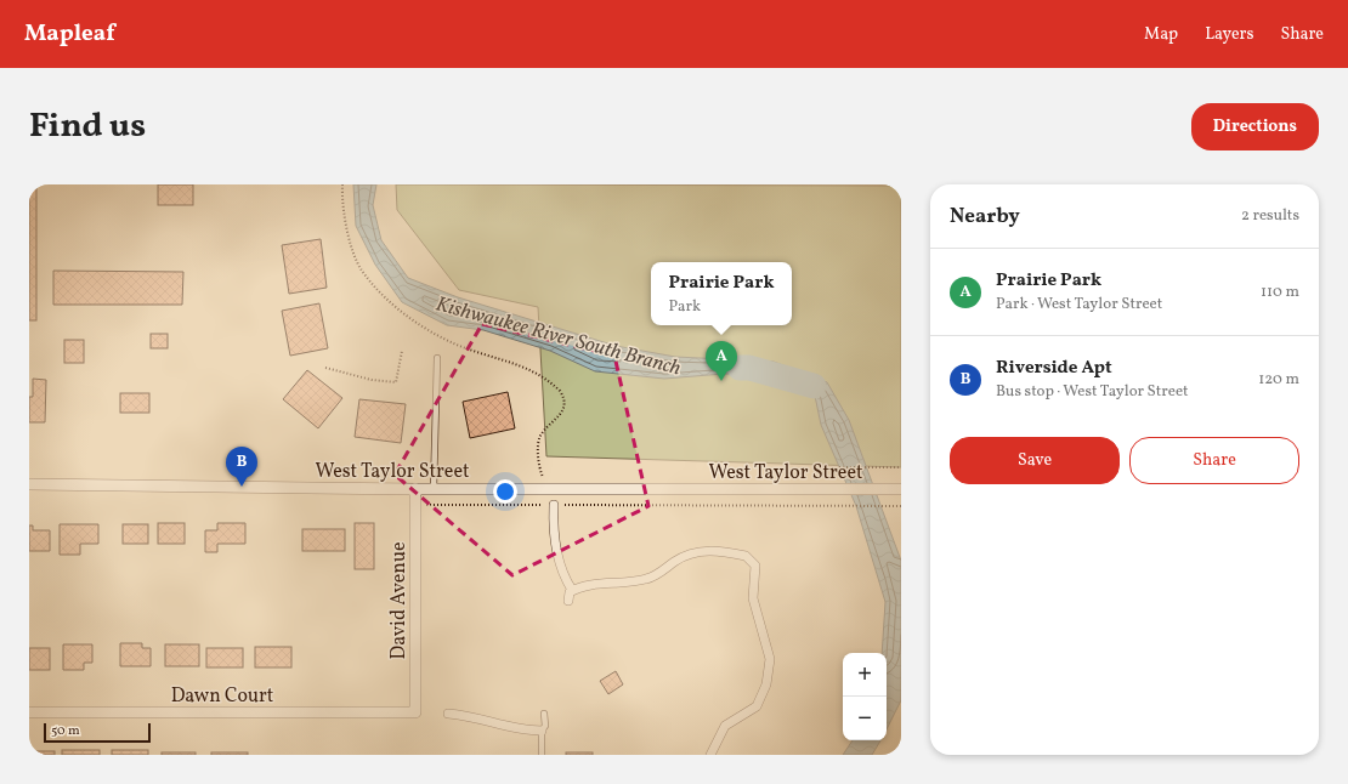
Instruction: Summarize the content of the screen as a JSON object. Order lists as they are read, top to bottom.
{
  "streets": {
    "street": ["West Taylor Street", "David Avenue", "Dawn Court"]
  },
  "crossings": [
    ["West Taylor Street", "David Avenue"],
    ["David Avenue", "Dawn Court"]
  ],
  "water": ["Kishwaukee River South Branch"],
  "scale_bar": "50 m",
  "page": {
    "header": "Mapleaf",
    "nav": ["Map", "Layers", "Share"],
    "title": "Find us",
    "buttons": [
      "Directions",
      ["Save", "Share"]
    ],
    "heading": ["Nearby", "2 results"],
    "list": [
      {
        "mark": "A",
        "name": "Prairie Park",
        "note": "Park · West Taylor Street",
        "value": "110 m"
      },
      {
        "mark": "B",
        "name": "Riverside Apt",
        "note": "Bus stop · West Taylor Street",
        "value": "120 m"
      }
    ],
    "popup": ["Prairie Park", "Park"],
    "pins": ["A", "B"],
    "map_buttons": ["+", "−"],
    "scale": "50 m"
  }
}
